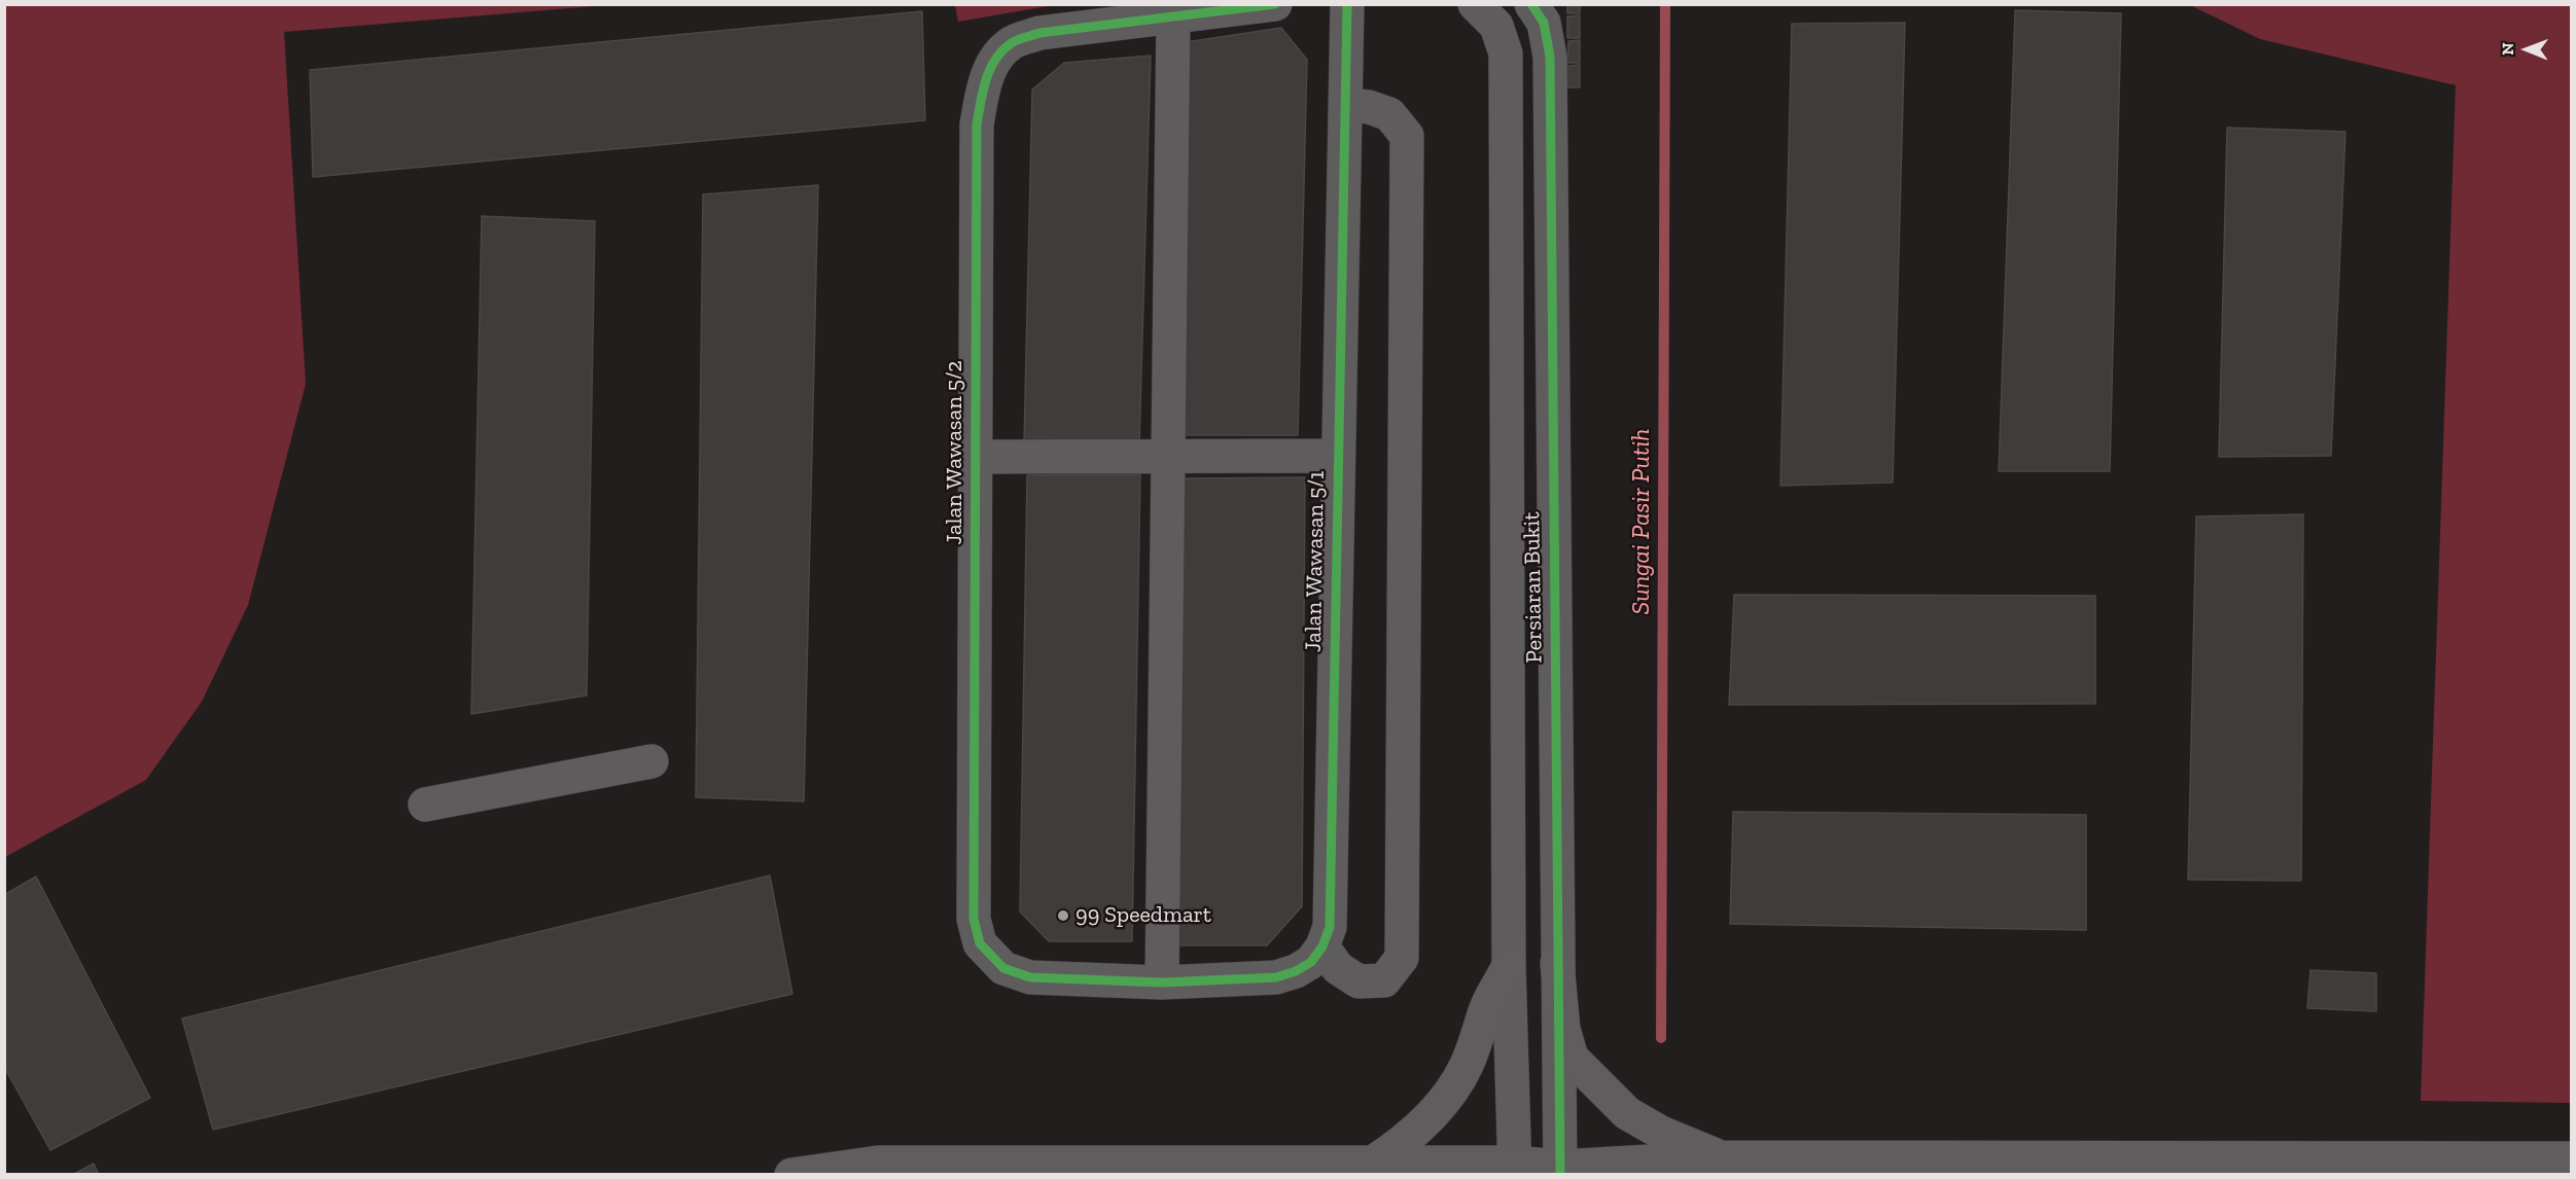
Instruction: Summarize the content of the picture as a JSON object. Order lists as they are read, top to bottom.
{
  "streets": {
    "street": ["Jalan Wawasan 5/2", "Jalan Wawasan 5/1", "Persiaran Bukit"]
  },
  "crossings": [
    ["Jalan Wawasan 5/2", "Jalan Wawasan 5/1"]
  ],
  "water": ["Sungai Pasir Putih"],
  "places": ["99 Speedmart"],
  "north": "left"
}
